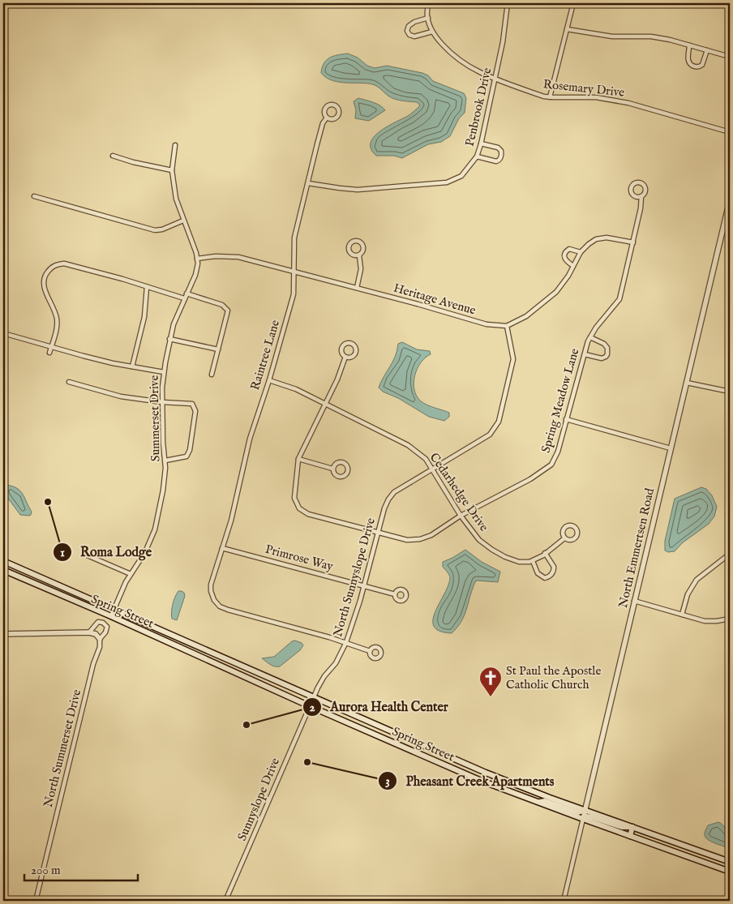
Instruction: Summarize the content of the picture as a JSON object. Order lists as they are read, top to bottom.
{
  "streets": {
    "main road": ["Spring Street"],
    "street": [
      "Rosemary Drive",
      "Penbrook Drive",
      "Heritage Avenue",
      "Raintree Lane",
      "Spring Meadow Lane",
      "Summerset Drive",
      "Cedarhedge Drive",
      "North Emmertsen Road",
      "Primrose Way",
      "North Sunnyslope Drive",
      "North Summerset Drive",
      "Sunnyslope Drive"
    ]
  },
  "crossings": [
    ["Rosemary Drive", "Penbrook Drive"],
    ["Penbrook Drive", "Raintree Lane"],
    ["Heritage Avenue", "Raintree Lane"],
    ["Heritage Avenue", "Summerset Drive"],
    ["Raintree Lane", "Cedarhedge Drive"],
    ["Raintree Lane", "Primrose Way"],
    ["Raintree Lane", "North Sunnyslope Drive"],
    ["Spring Meadow Lane", "Cedarhedge Drive"],
    ["Spring Meadow Lane", "North Sunnyslope Drive"],
    ["Summerset Drive", "Spring Street"],
    ["Cedarhedge Drive", "North Sunnyslope Drive"],
    ["North Emmertsen Road", "Spring Street"],
    ["Primrose Way", "North Sunnyslope Drive"],
    ["North Sunnyslope Drive", "Spring Street"],
    ["North Sunnyslope Drive", "Sunnyslope Drive"],
    ["Spring Street", "Sunnyslope Drive"]
  ],
  "places": {
    "other": ["Roma Lodge", "Aurora Health Center", "Pheasant Creek Apartments"],
    "church": ["St Paul the Apostle Catholic Church"]
  },
  "scale_bar": "200 m"
}
